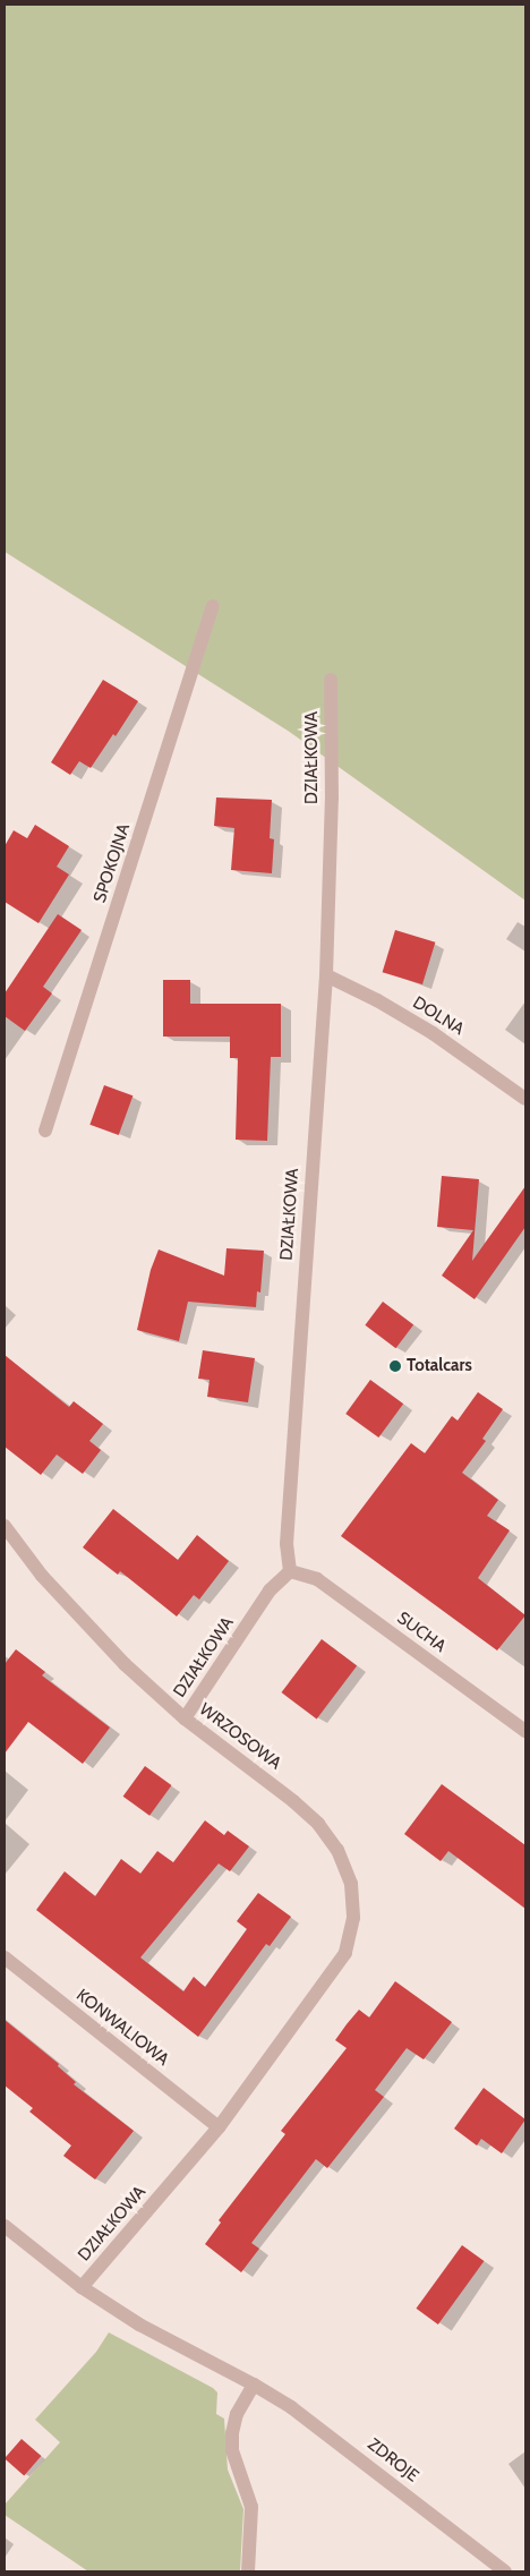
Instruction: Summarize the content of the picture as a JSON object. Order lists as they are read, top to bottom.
{
  "streets": {
    "street": [
      "DZIAŁKOWA",
      "SPOKOJNA",
      "DOLNA",
      "SUCHA",
      "WRZOSOWA",
      "KONWALIOWA",
      "ZDROJE"
    ]
  },
  "crossings": [
    ["DZIAŁKOWA", "DOLNA"],
    ["DZIAŁKOWA", "SUCHA"],
    ["DZIAŁKOWA", "WRZOSOWA"],
    ["DZIAŁKOWA", "KONWALIOWA"],
    ["DZIAŁKOWA", "ZDROJE"]
  ],
  "places": ["Totalcars"]
}
